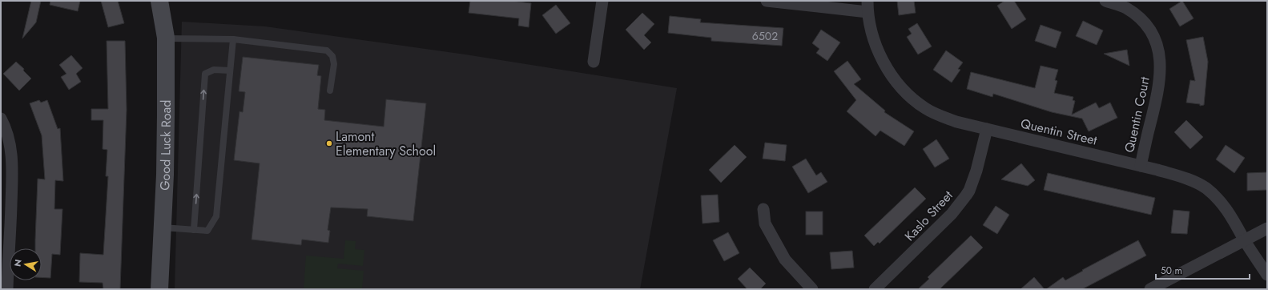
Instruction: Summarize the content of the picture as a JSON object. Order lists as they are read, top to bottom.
{
  "streets": {
    "main road": ["Good Luck Road"],
    "street": ["Quentin Court", "Quentin Street", "Kaslo Street"]
  },
  "crossings": [
    ["Quentin Court", "Quentin Street"],
    ["Quentin Street", "Kaslo Street"]
  ],
  "places": ["Lamont Elementary School"],
  "house_numbers": ["6502"],
  "scale_bar": "50 m",
  "north": "left"
}
